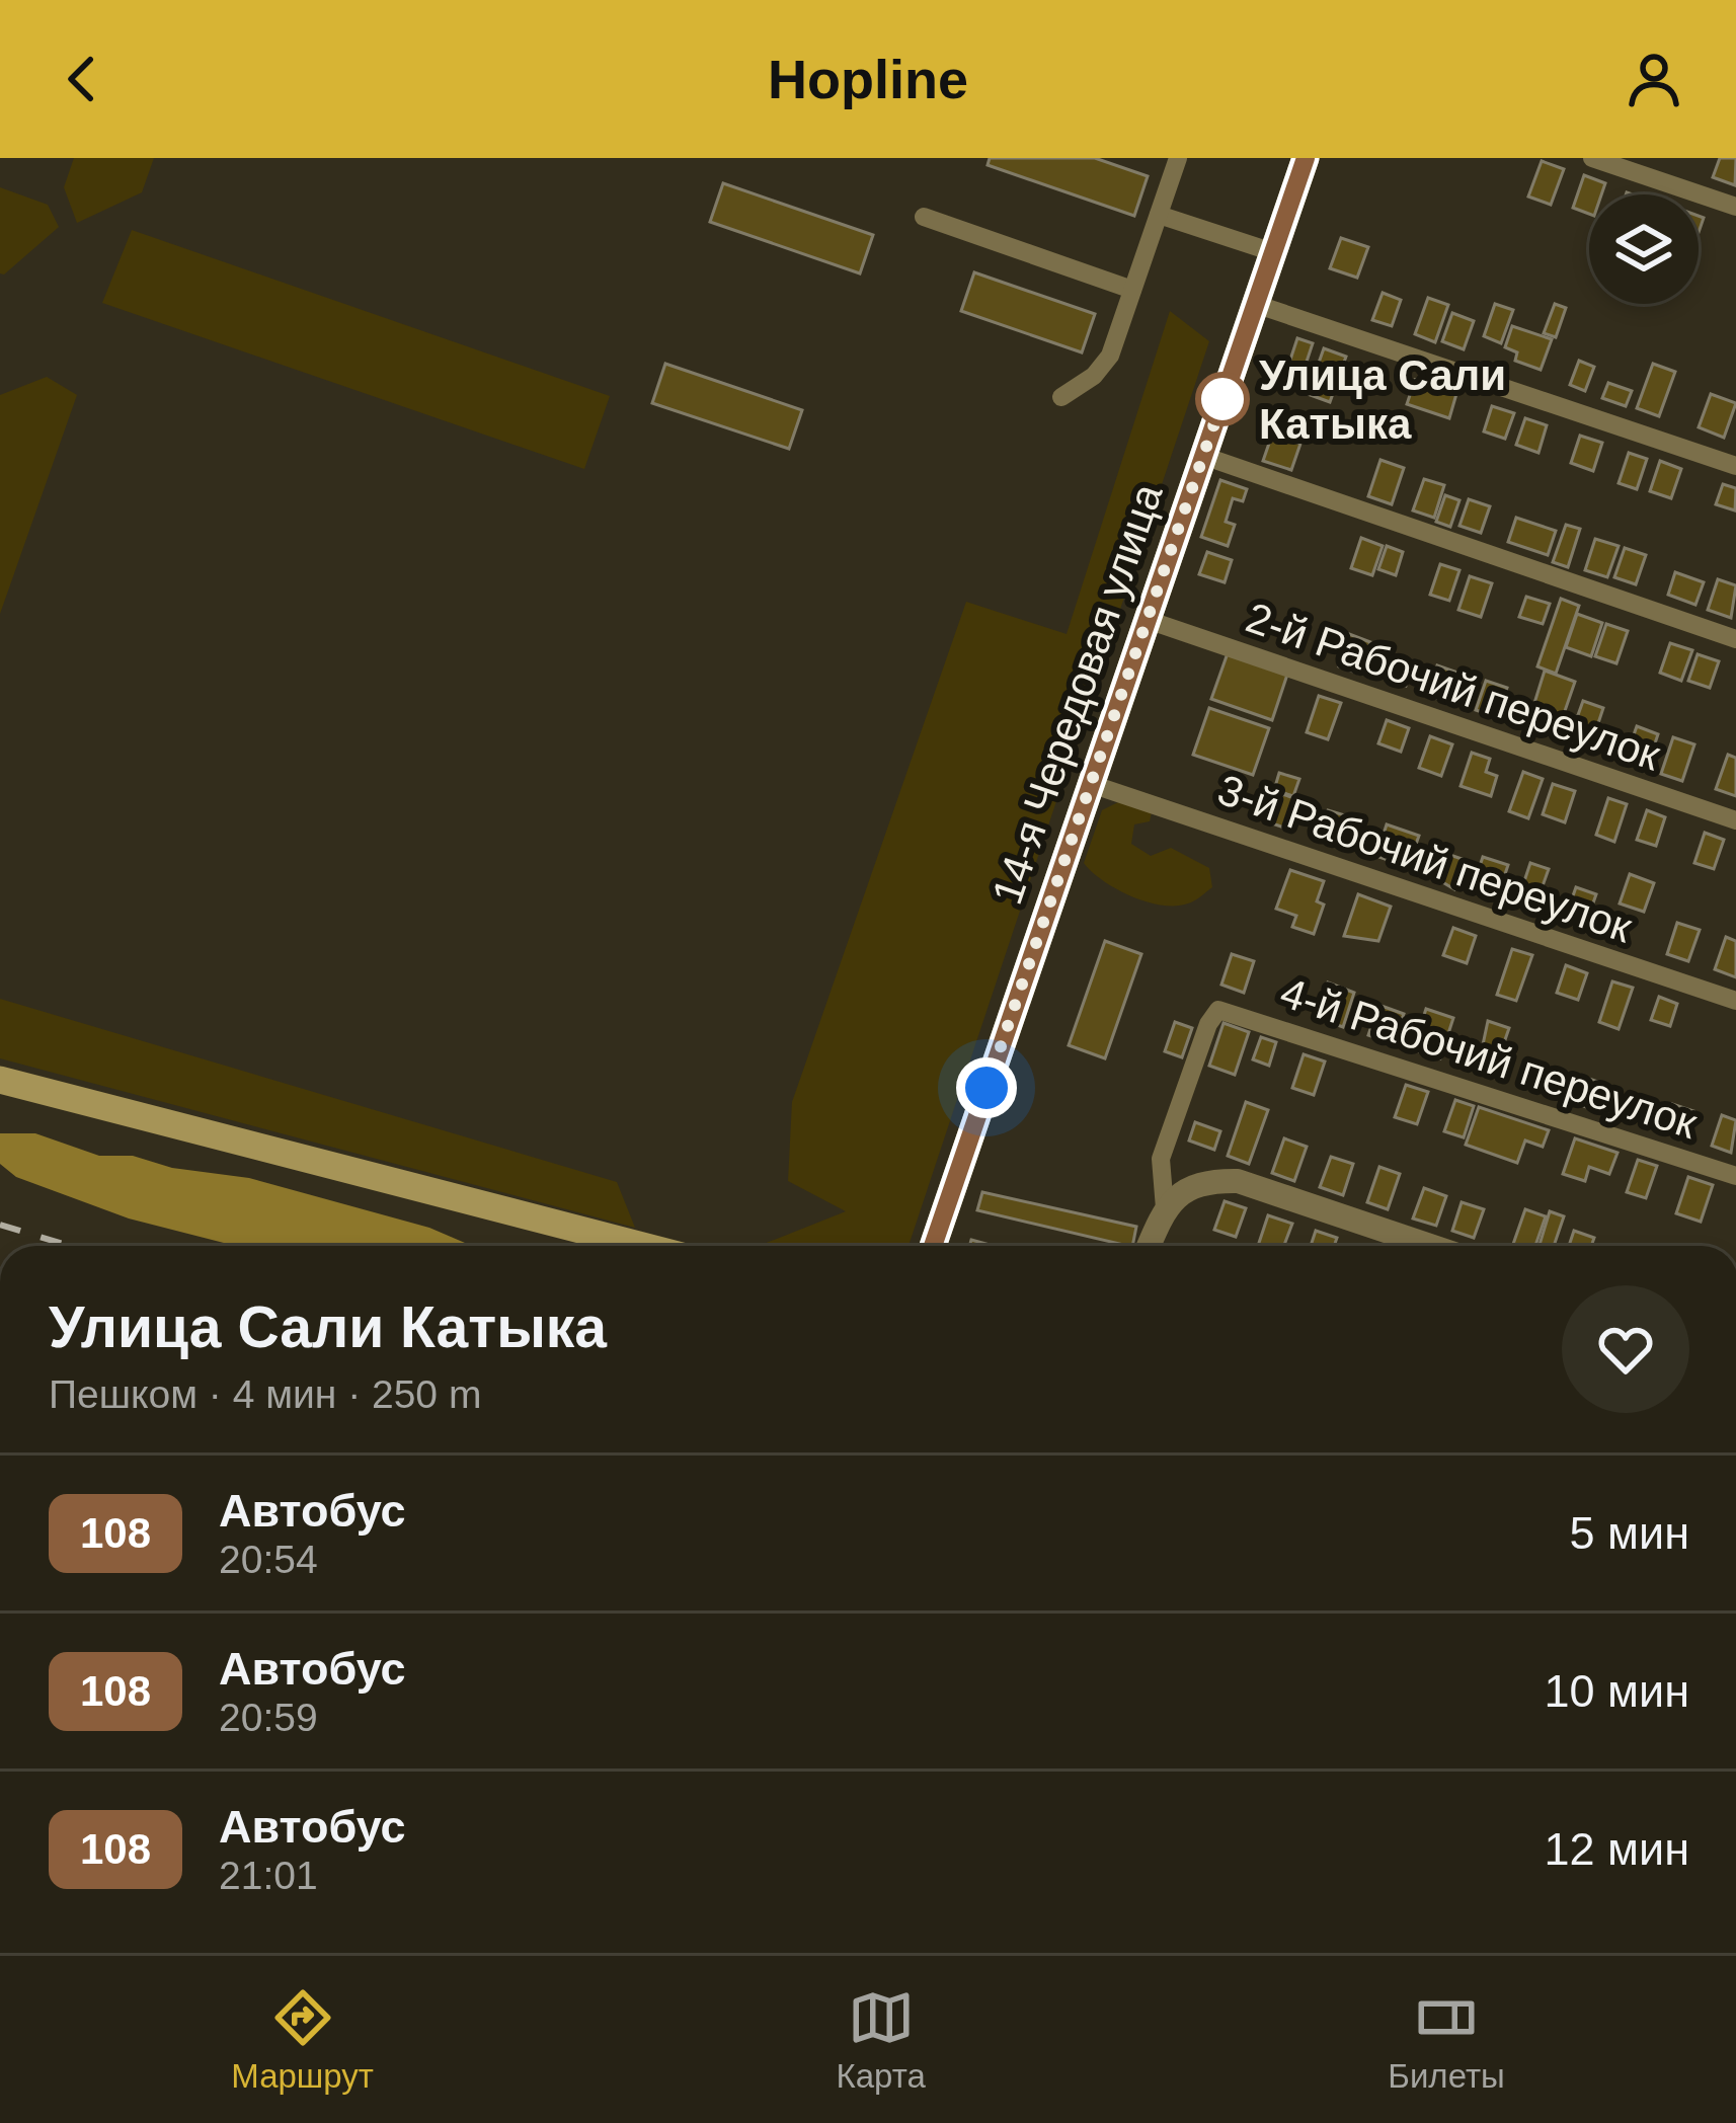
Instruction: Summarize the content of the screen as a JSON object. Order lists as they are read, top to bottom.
{
  "streets": {
    "main road": ["14-я Чередовая улица"],
    "street": ["2-й Рабочий переулок", "3-й Рабочий переулок", "4-й Рабочий переулок"]
  },
  "crossings": [
    ["2-й Рабочий переулок", "14-я Чередовая улица"],
    ["14-я Чередовая улица", "3-й Рабочий переулок"]
  ],
  "places": ["Улица Сали Катыка"],
  "lines": ["bus line 108"],
  "page": {
    "header": "Hopline",
    "heading": ["Улица Сали Катыка", "Пешком · 4 мин · 250 m"],
    "list": [
      {
        "mark": "108",
        "name": "Автобус",
        "note": "20:54",
        "value": "5 мин"
      },
      {
        "mark": "108",
        "name": "Автобус",
        "note": "20:59",
        "value": "10 мин"
      },
      {
        "mark": "108",
        "name": "Автобус",
        "note": "21:01",
        "value": "12 мин"
      }
    ],
    "tabs": ["Маршрут", "Карта", "Билеты"]
  }
}
